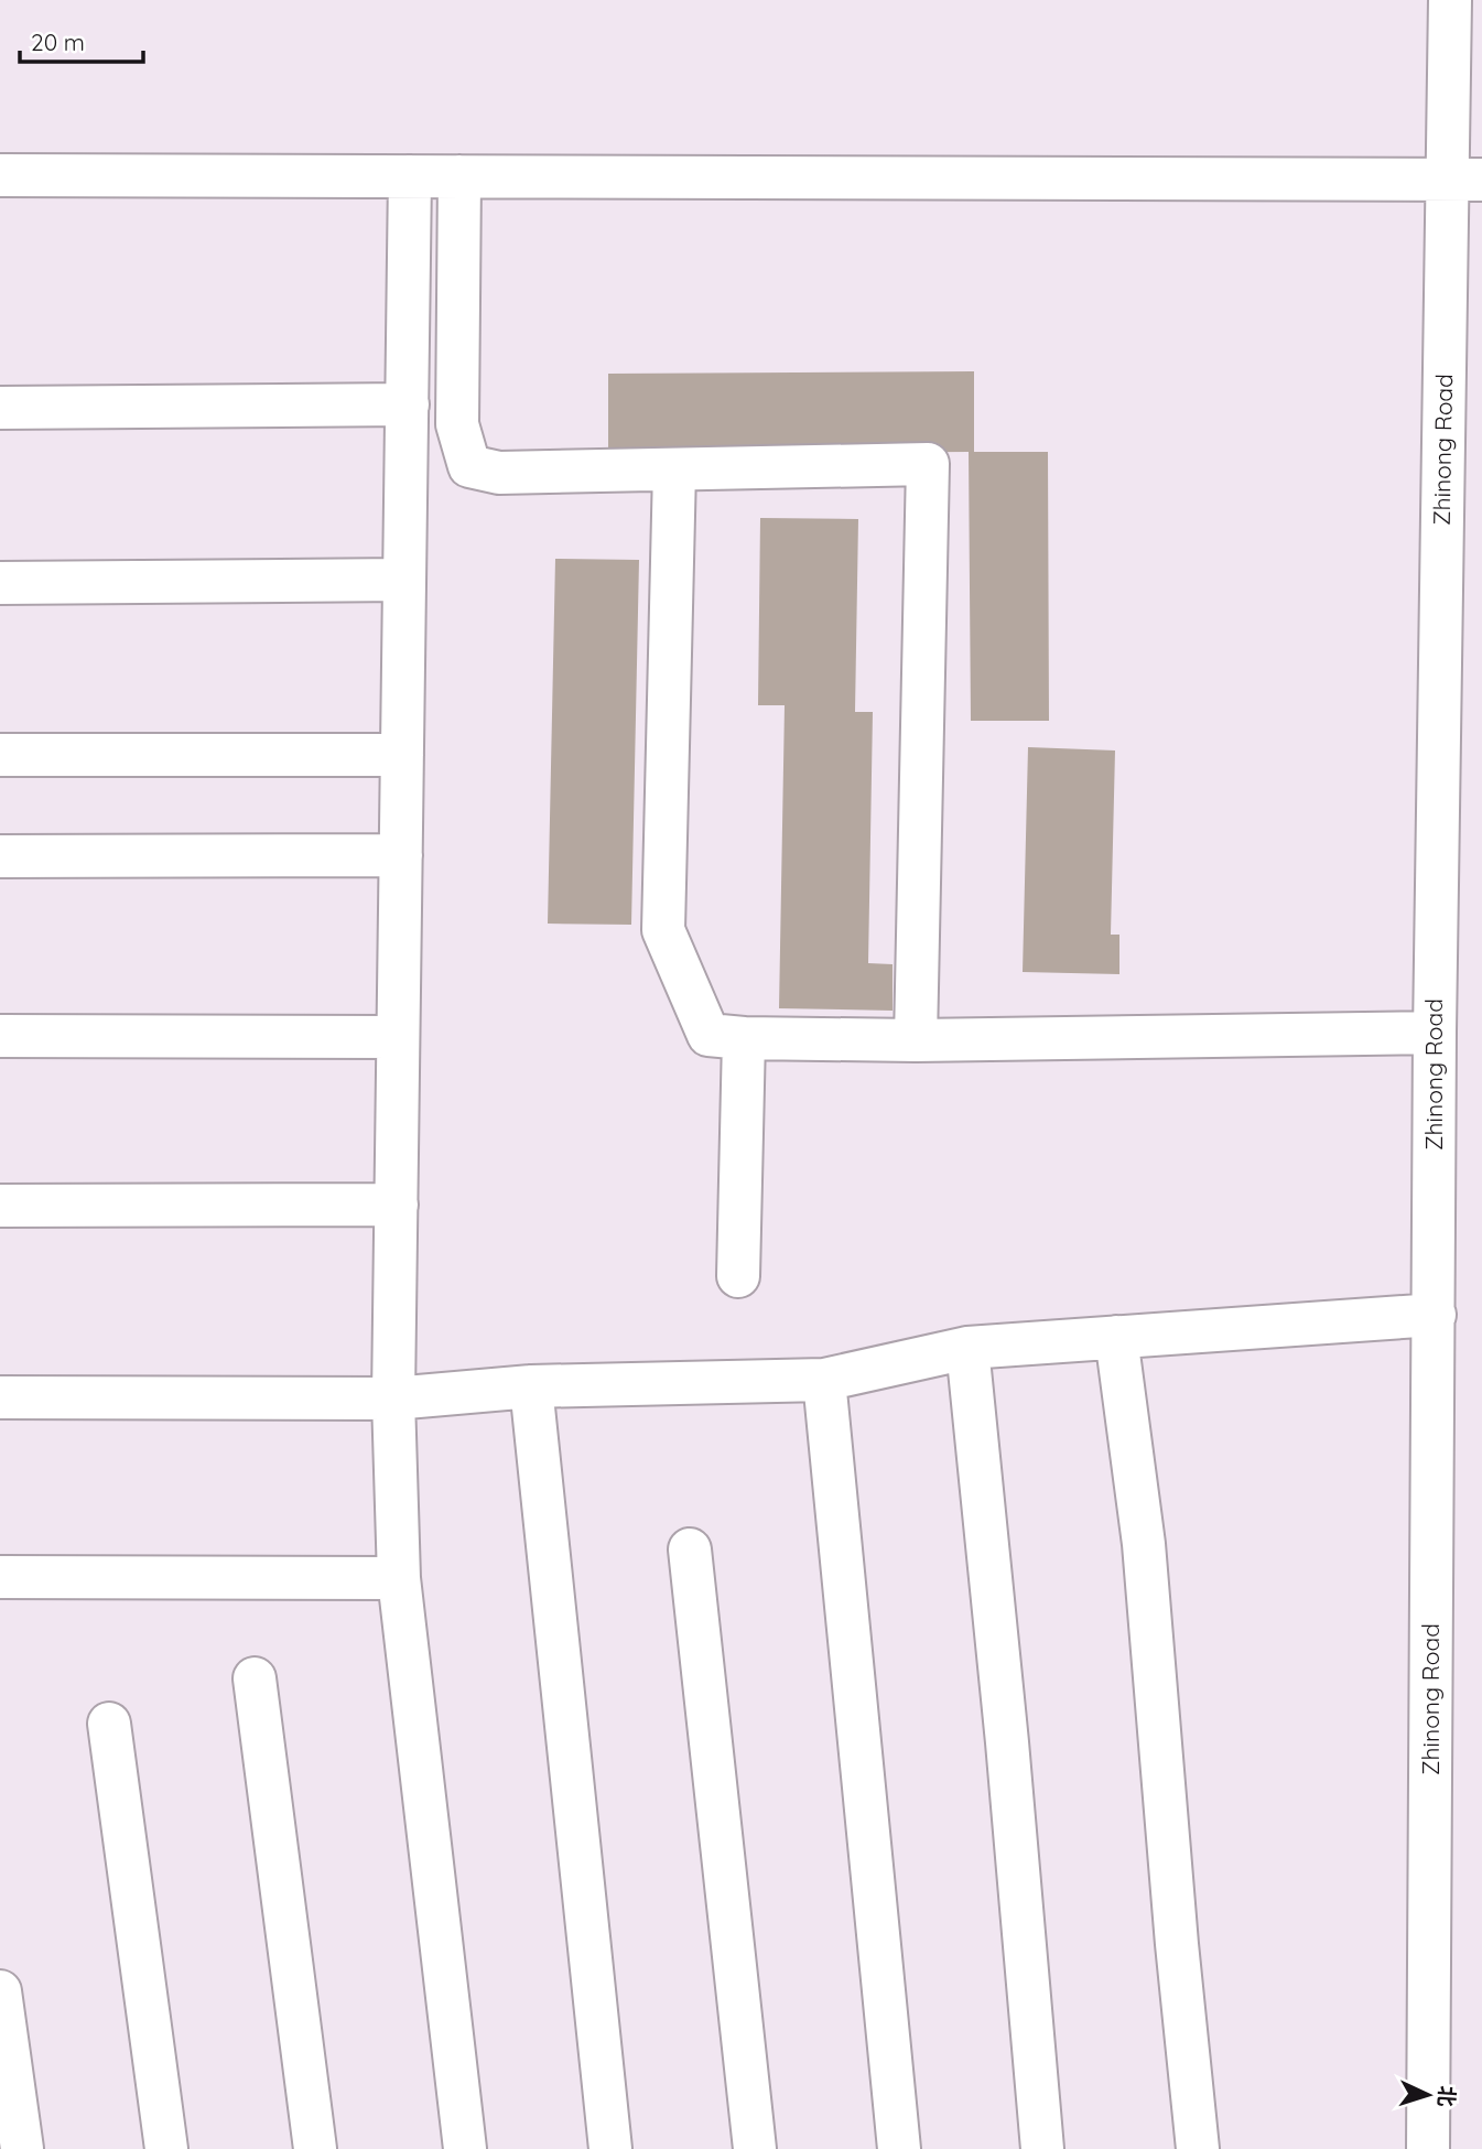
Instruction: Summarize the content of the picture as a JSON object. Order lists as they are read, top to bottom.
{
  "streets": {
    "street": ["Zhinong Road"]
  },
  "scale_bar": "20 m",
  "north": "right"
}
